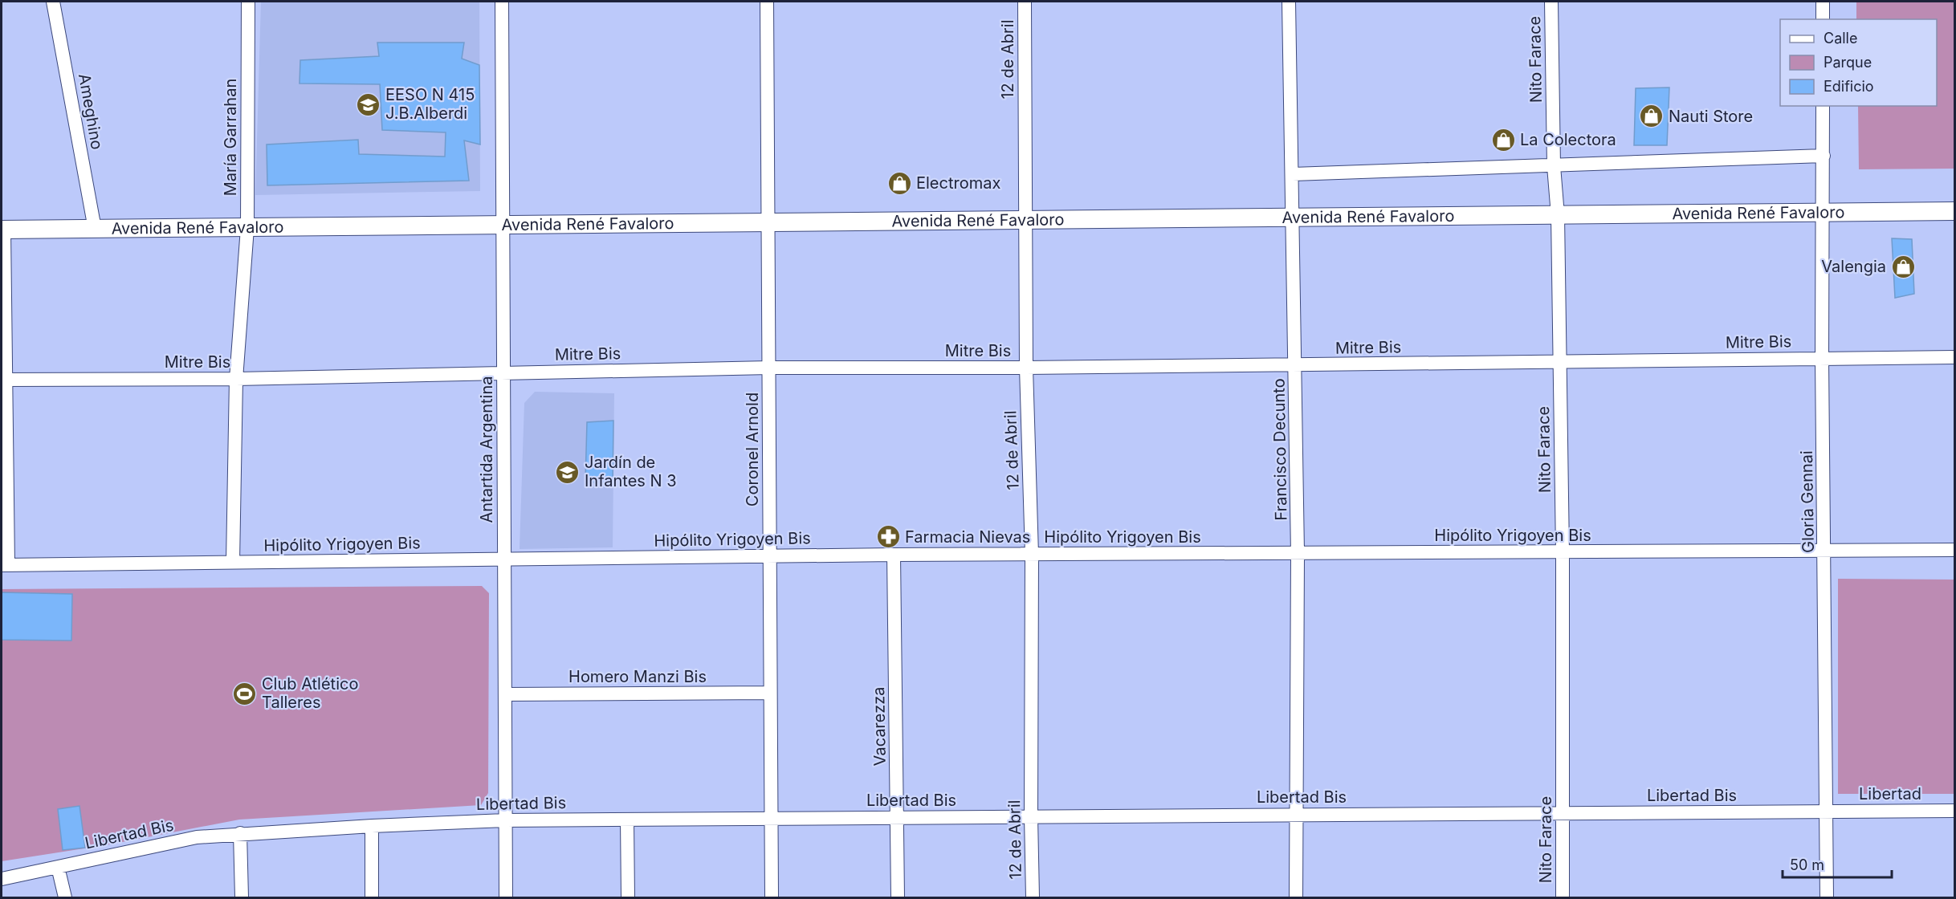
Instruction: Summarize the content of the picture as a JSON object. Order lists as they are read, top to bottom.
{
  "streets": {
    "main road": ["Avenida René Favaloro"],
    "street": [
      "12 de Abril",
      "Nito Farace",
      "Ameghino",
      "María Garrahan",
      "Mitre Bis",
      "Antartida Argentina",
      "Coronel Arnold",
      "Francisco Decunto",
      "Gloria Gennai",
      "Hipólito Yrigoyen Bis",
      "Homero Manzi Bis",
      "Vacarezza",
      "Libertad",
      "Libertad Bis"
    ]
  },
  "crossings": [
    ["12 de Abril", "Avenida René Favaloro"],
    ["12 de Abril", "Mitre Bis"],
    ["12 de Abril", "Hipólito Yrigoyen Bis"],
    ["12 de Abril", "Libertad Bis"],
    ["Nito Farace", "Avenida René Favaloro"],
    ["Nito Farace", "Mitre Bis"],
    ["Nito Farace", "Hipólito Yrigoyen Bis"],
    ["Nito Farace", "Libertad Bis"],
    ["Ameghino", "Avenida René Favaloro"],
    ["María Garrahan", "Avenida René Favaloro"],
    ["María Garrahan", "Mitre Bis"],
    ["María Garrahan", "Hipólito Yrigoyen Bis"],
    ["Avenida René Favaloro", "Antartida Argentina"],
    ["Avenida René Favaloro", "Coronel Arnold"],
    ["Avenida René Favaloro", "Francisco Decunto"],
    ["Avenida René Favaloro", "Gloria Gennai"],
    ["Mitre Bis", "Antartida Argentina"],
    ["Mitre Bis", "Coronel Arnold"],
    ["Mitre Bis", "Francisco Decunto"],
    ["Mitre Bis", "Gloria Gennai"],
    ["Antartida Argentina", "Hipólito Yrigoyen Bis"],
    ["Antartida Argentina", "Homero Manzi Bis"],
    ["Antartida Argentina", "Libertad Bis"],
    ["Coronel Arnold", "Hipólito Yrigoyen Bis"],
    ["Coronel Arnold", "Homero Manzi Bis"],
    ["Coronel Arnold", "Libertad Bis"],
    ["Francisco Decunto", "Hipólito Yrigoyen Bis"],
    ["Francisco Decunto", "Libertad Bis"],
    ["Gloria Gennai", "Hipólito Yrigoyen Bis"],
    ["Gloria Gennai", "Libertad"],
    ["Gloria Gennai", "Libertad Bis"],
    ["Hipólito Yrigoyen Bis", "Vacarezza"],
    ["Vacarezza", "Libertad Bis"],
    ["Libertad", "Libertad Bis"]
  ],
  "places": {
    "school or university": ["EESO N 415 J.B.Alberdi", "Jardín de Infantes N 3"],
    "shop": [
      "Nauti Store",
      "La Colectora",
      "Electromax",
      "Valengia"
    ],
    "pharmacy": ["Farmacia Nievas"],
    "sports": ["Club Atlético Talleres"]
  },
  "legend": ["Calle", "Parque", "Edificio"],
  "scale_bar": "50 m"
}
